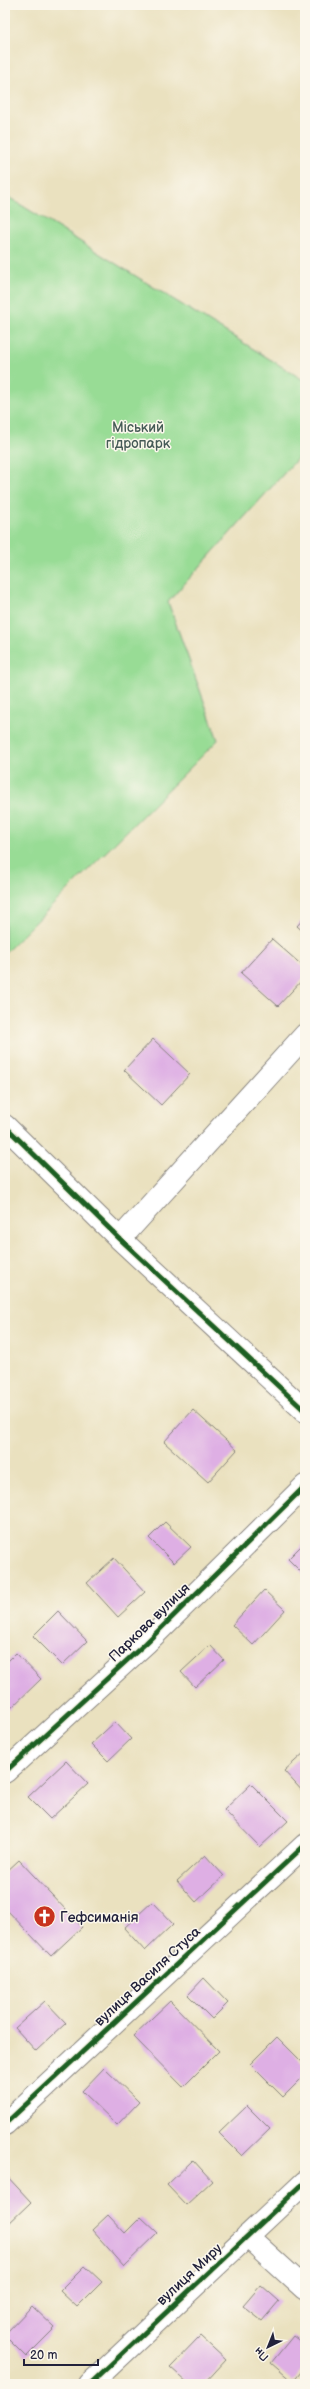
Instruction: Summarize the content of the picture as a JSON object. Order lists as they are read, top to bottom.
{
  "streets": {
    "street": ["Паркова вулиця", "вулиця Василя Стуса", "вулиця Миру"]
  },
  "parks": ["Міський гідропарк"],
  "places": {
    "church": ["Гефсиманія"]
  },
  "scale_bar": "20 m",
  "north": "bottom left"
}
